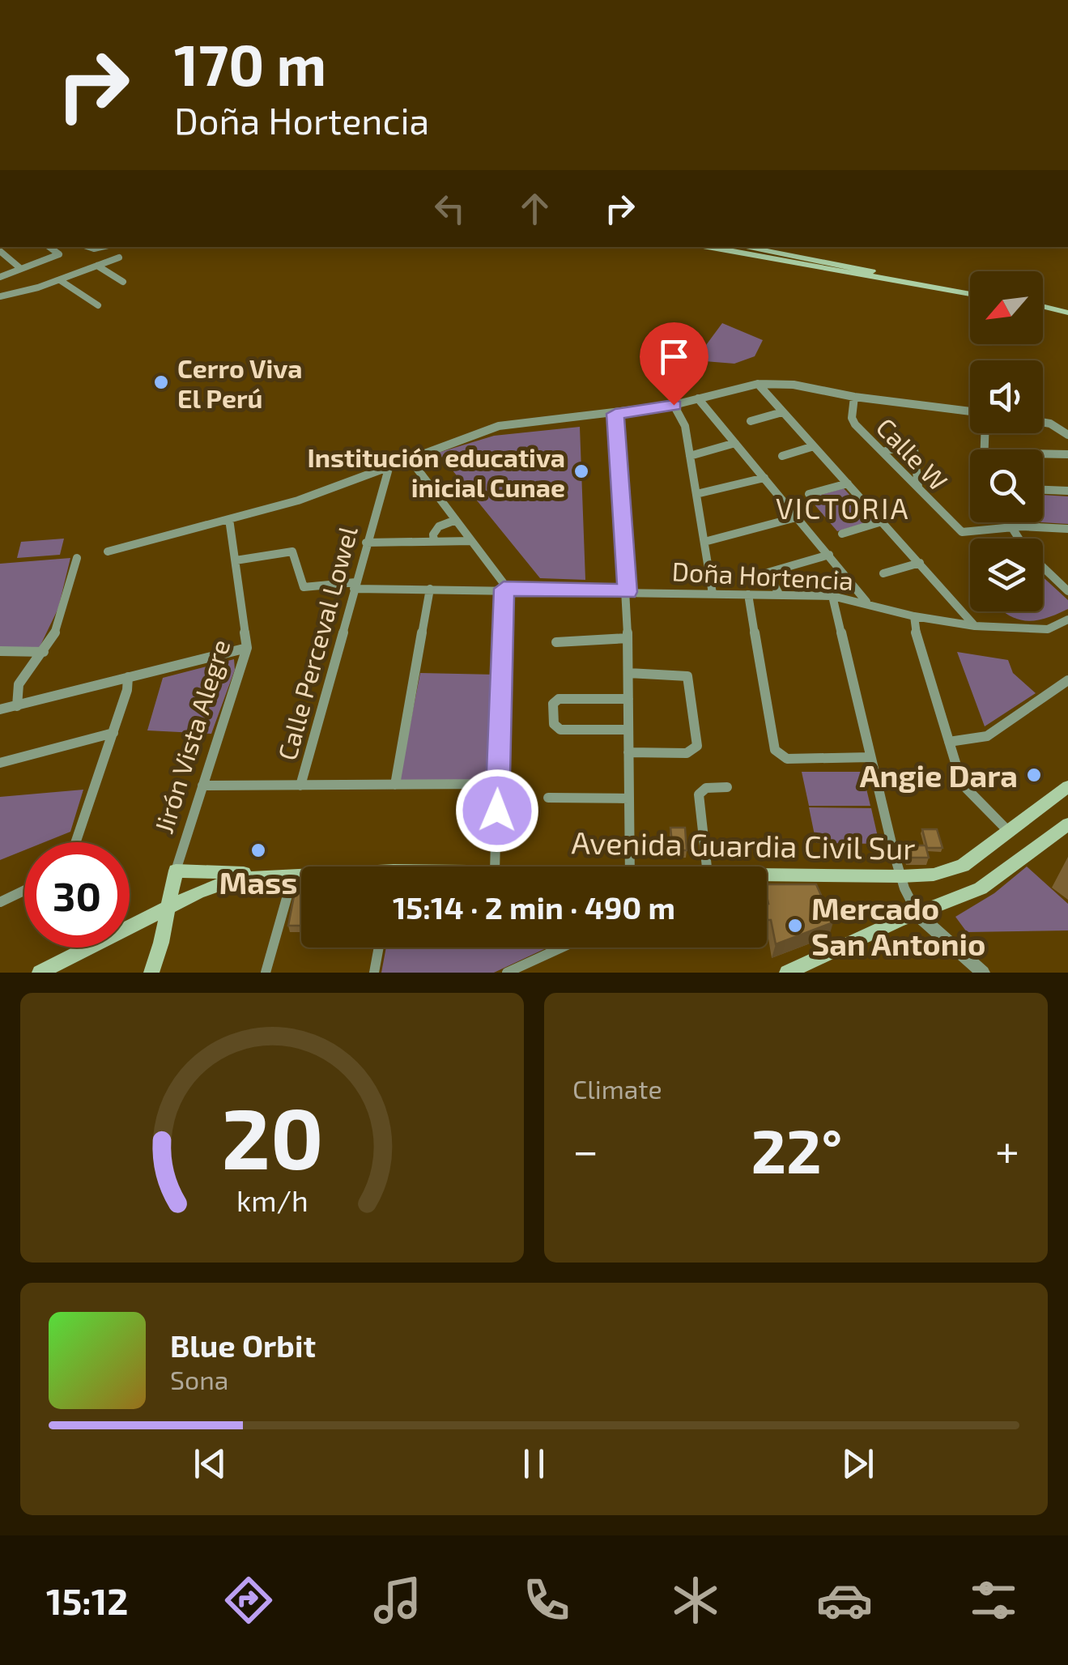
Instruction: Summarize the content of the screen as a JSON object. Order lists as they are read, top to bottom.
{
  "streets": {
    "main road": ["Avenida Guardia Civil Sur"],
    "street": [
      "Calle W",
      "Doña Hortencia",
      "Calle Perceval Lowel",
      "Jirón Vista Alegre"
    ]
  },
  "crossings": [
    ["Doña Hortencia", "Calle Perceval Lowel"],
    ["Doña Hortencia", "Jirón Vista Alegre"],
    ["Jirón Vista Alegre", "Avenida Guardia Civil Sur"]
  ],
  "districts": ["VICTORIA"],
  "places": [
    "Cerro Viva El Perú",
    "Institución educativa inicial Cunae",
    "Angie Dara",
    "Mass",
    "Mercado San Antonio"
  ],
  "north": "bottom left",
  "page": {
    "turn": ["170 m", "Doña Hortencia"],
    "limit": "30",
    "trip": "15:14 · 2 min · 490 m",
    "tile": "Climate",
    "heat": ["−", "22°", "+"],
    "song": ["Blue Orbit", "Sona"],
    "tabs": "15:12",
    "gauge": ["20", "km/h"]
  }
}
